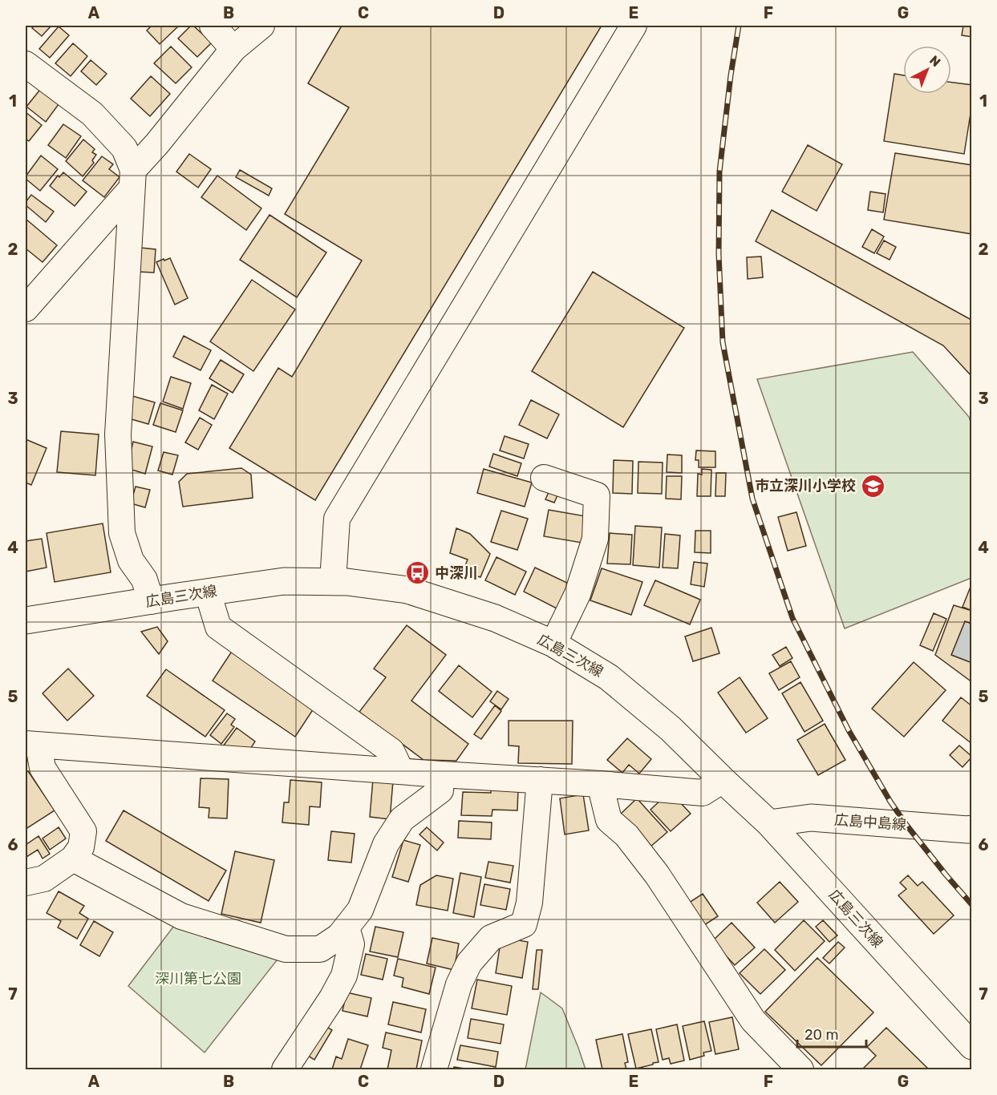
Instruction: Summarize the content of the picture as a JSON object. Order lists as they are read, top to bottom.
{
  "streets": {
    "main road": ["広島三次線", "広島中島線"]
  },
  "crossings": [
    ["広島三次線", "広島中島線"]
  ],
  "parks": ["深川第七公園"],
  "places": {
    "school or university": ["市立深川小学校"],
    "bus stop": ["中深川"]
  },
  "scale_bar": "20 m",
  "north": "top right",
  "grid": {
    "columns": [
      "A",
      "B",
      "C",
      "D",
      "E",
      "F",
      "G"
    ],
    "rows": [
      "1",
      "2",
      "3",
      "4",
      "5",
      "6",
      "7"
    ]
  }
}
